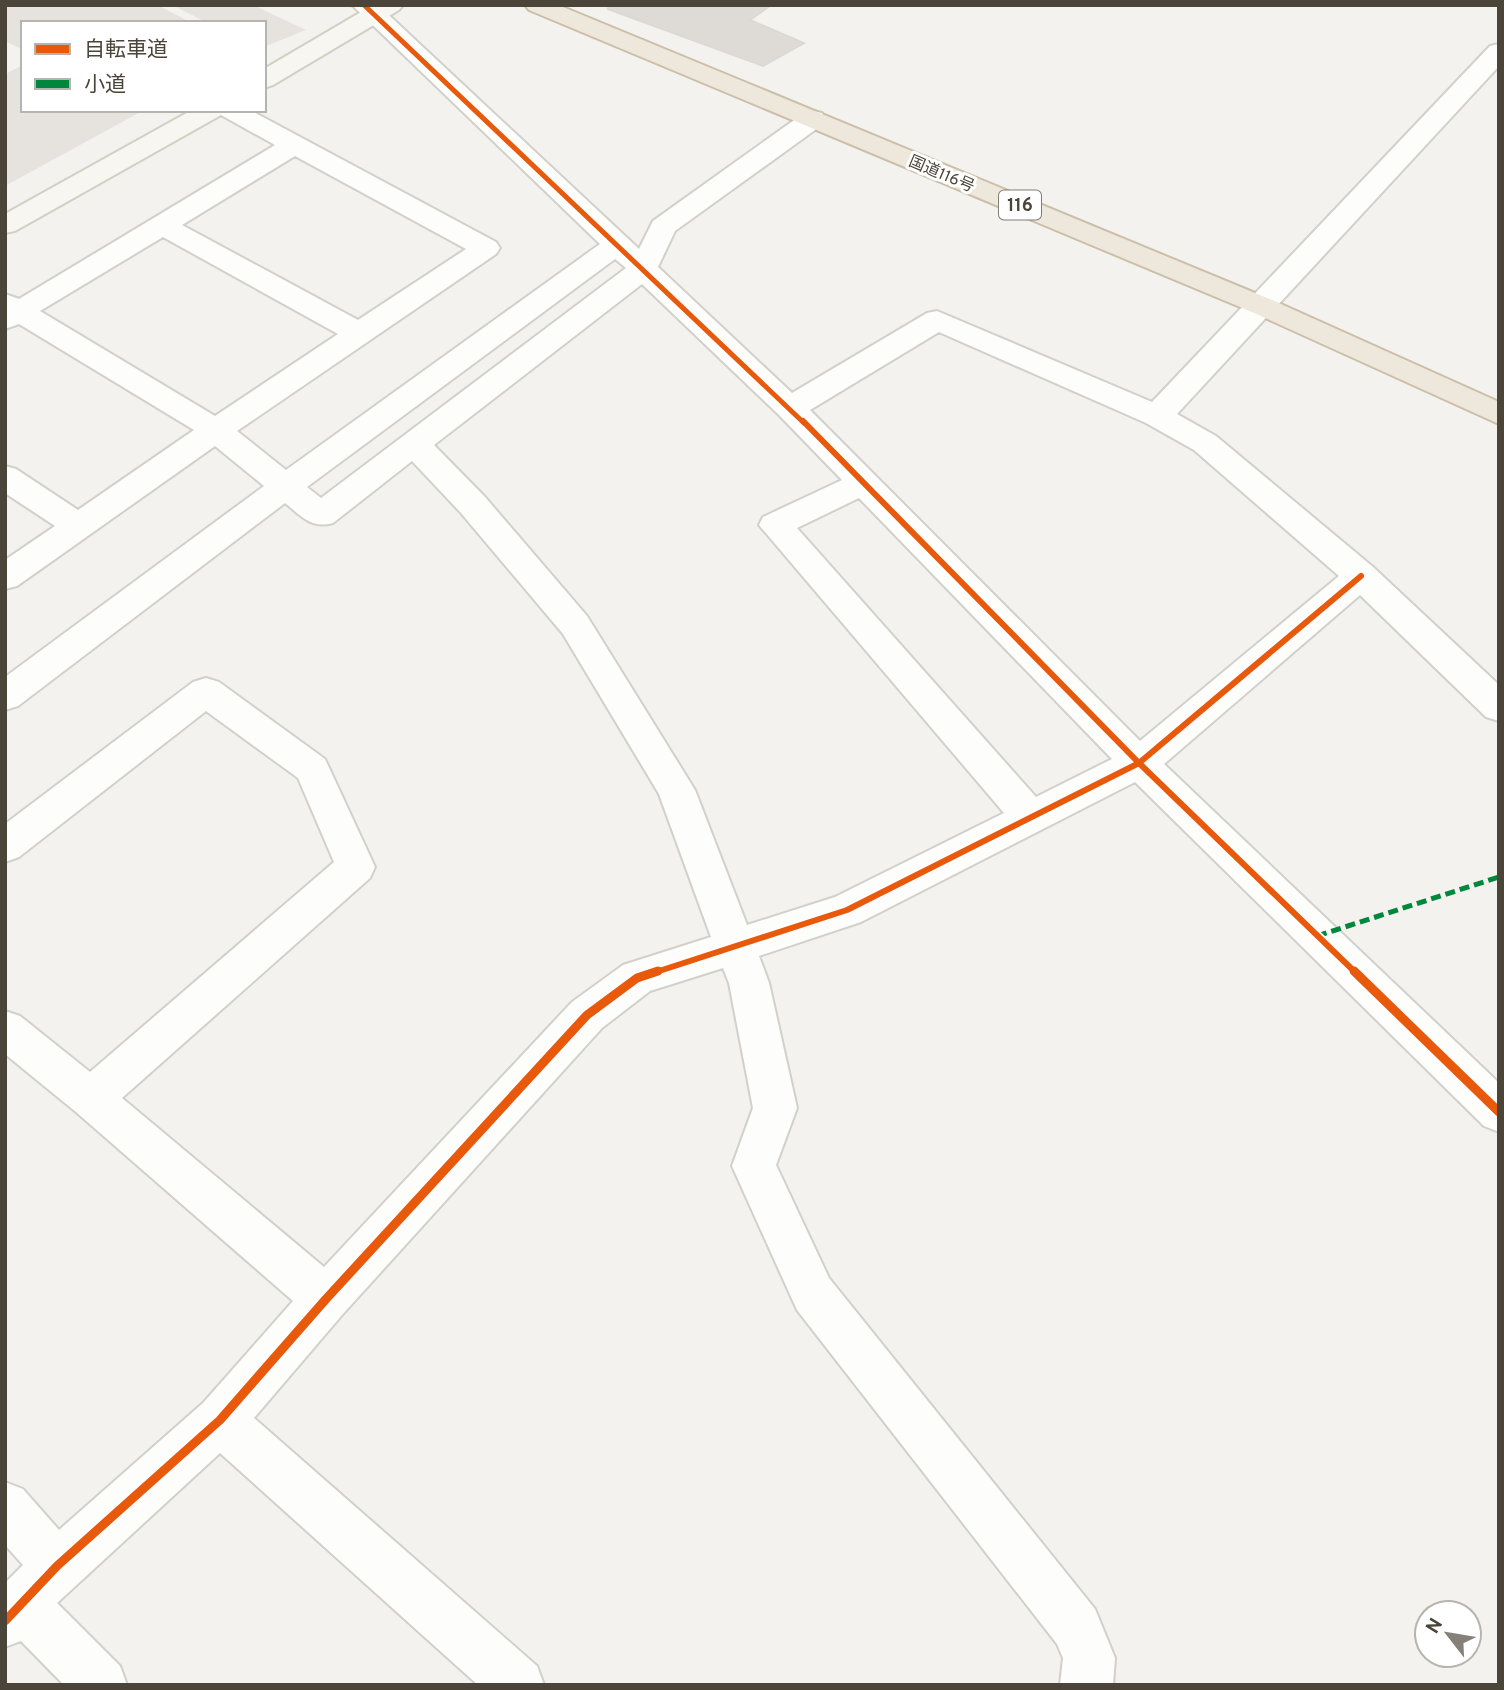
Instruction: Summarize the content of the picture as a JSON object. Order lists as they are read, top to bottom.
{
  "streets": {
    "highway": ["国道116号", "116"]
  },
  "legend": ["自転車道", "小道"],
  "north": "top left"
}
